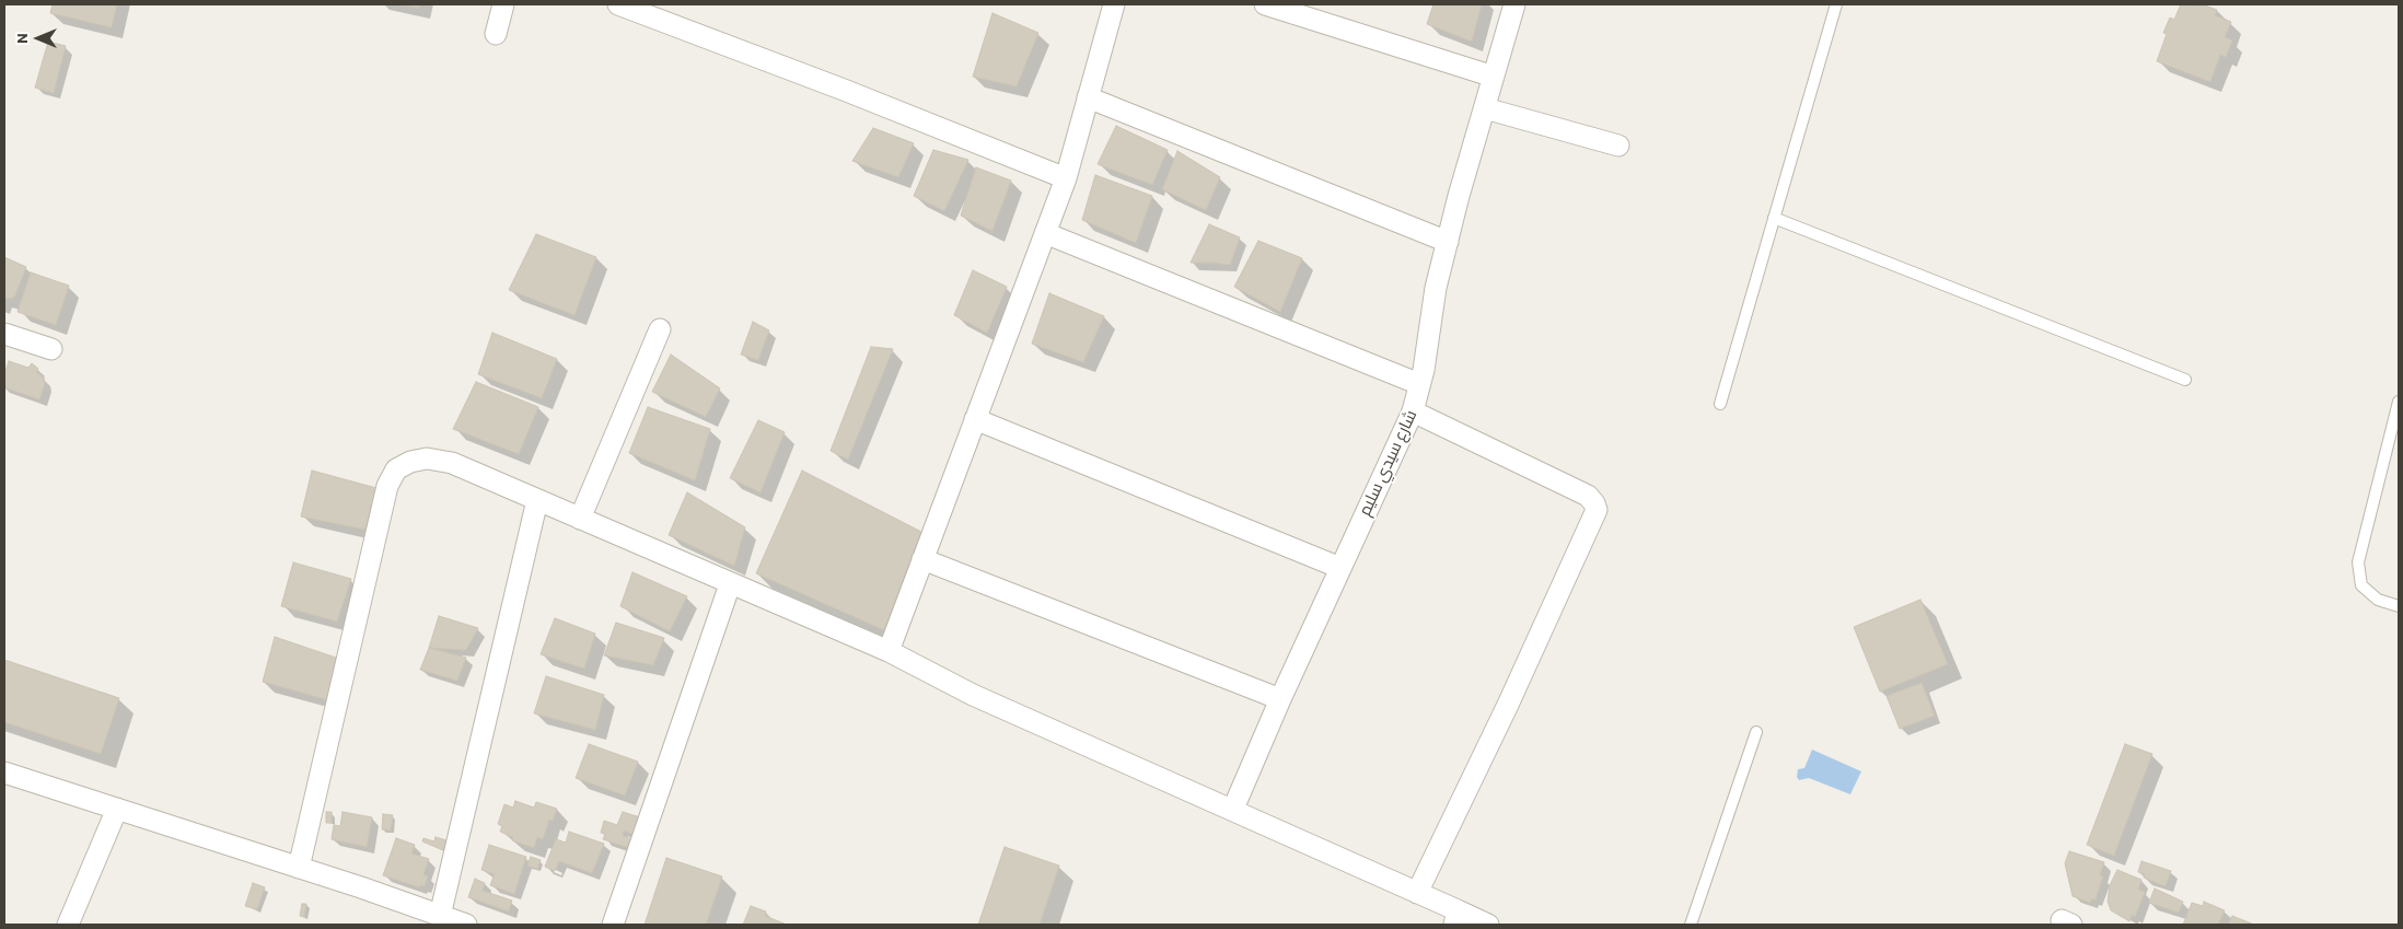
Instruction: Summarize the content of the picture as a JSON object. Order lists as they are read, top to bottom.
{
  "streets": {
    "street": ["شارع سيدي سليم"]
  },
  "north": "left"
}
